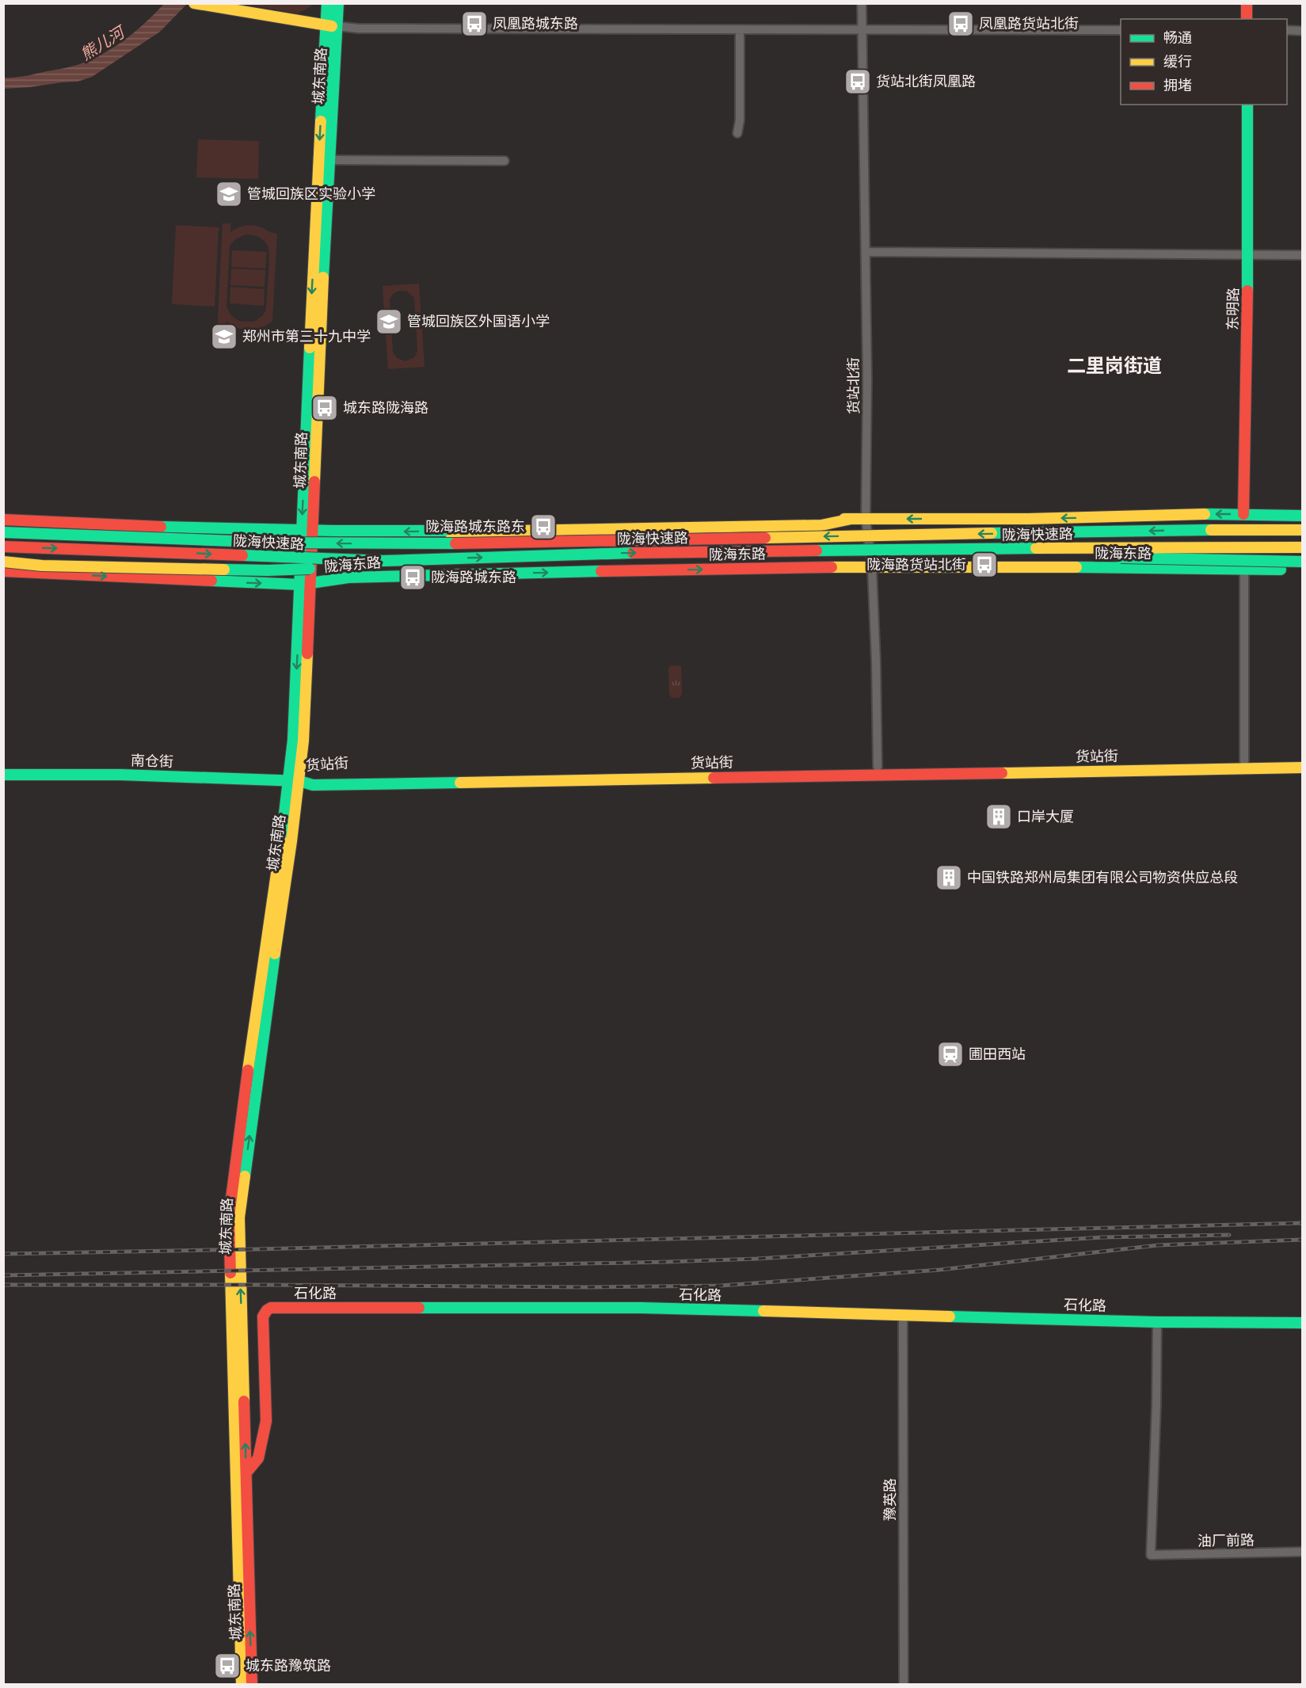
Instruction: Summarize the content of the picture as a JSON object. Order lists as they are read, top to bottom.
{
  "streets": {
    "main road": [
      "城东南路",
      "东明路",
      "陇海快速路",
      "陇海东路",
      "货站街",
      "南仓街",
      "石化路"
    ],
    "street": ["货站北街", "豫英路", "油厂前路"]
  },
  "crossings": [
    ["城东南路", "陇海东路"],
    ["城东南路", "货站街"],
    ["城东南路", "南仓街"],
    ["城东南路", "石化路"],
    ["货站北街", "陇海东路"],
    ["货站北街", "货站街"],
    ["货站街", "南仓街"],
    ["石化路", "豫英路"],
    ["石化路", "油厂前路"]
  ],
  "districts": ["二里岗街道"],
  "water": ["熊儿河"],
  "places": {
    "bus stop": [
      "凤凰路城东路",
      "凤凰路货站北街",
      "货站北街凤凰路",
      "城东路陇海路",
      "陇海路城东路东",
      "陇海路货站北街",
      "陇海路城东路",
      "城东路豫筑路"
    ],
    "school or university": ["管城回族区实验小学", "管城回族区外国语小学", "郑州市第三十九中学"],
    "building": ["口岸大厦", "中国铁路郑州局集团有限公司物资供应总段"],
    "station": ["圃田西站"]
  },
  "legend": ["畅通", "缓行", "拥堵"]
}
